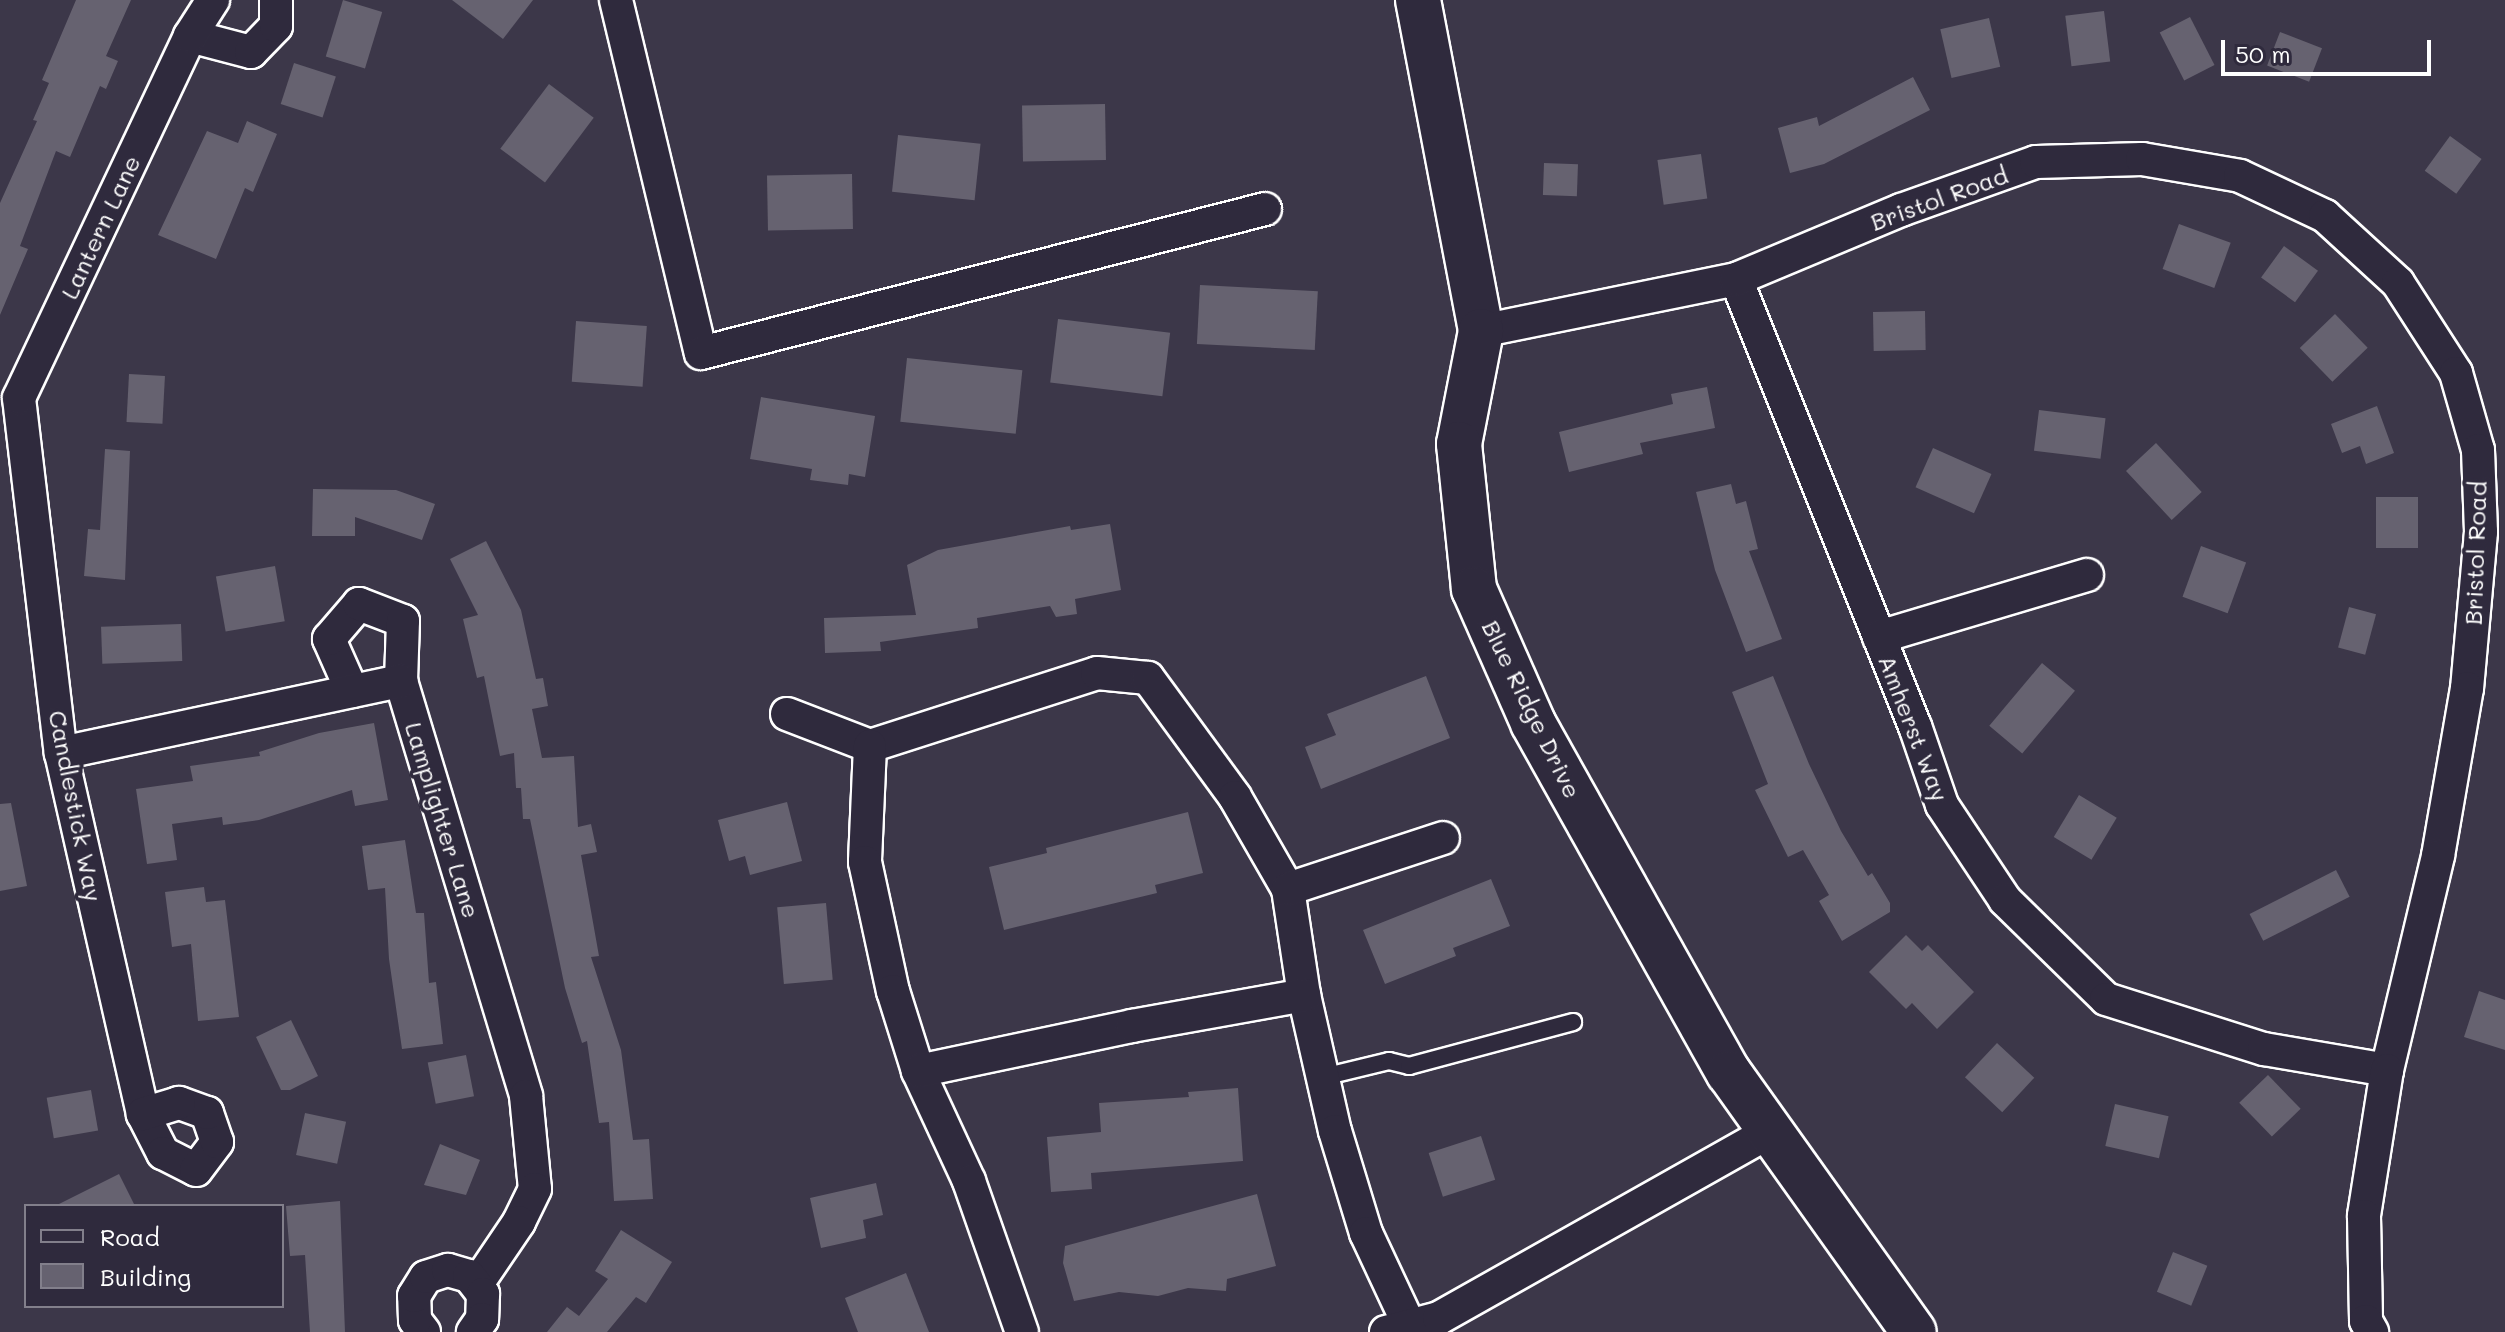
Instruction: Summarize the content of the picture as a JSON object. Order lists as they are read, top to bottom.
{
  "streets": {
    "street": [
      "Bristol Road",
      "Lantern Lane",
      "Blue Ridge Drive",
      "Amherst Way",
      "Candlestick Way",
      "Lamplighter Lane"
    ]
  },
  "crossings": [
    ["Bristol Road", "Blue Ridge Drive"],
    ["Bristol Road", "Amherst Way"],
    ["Lantern Lane", "Candlestick Way"]
  ],
  "legend": ["Road", "Building"],
  "scale_bar": "50 m"
}
